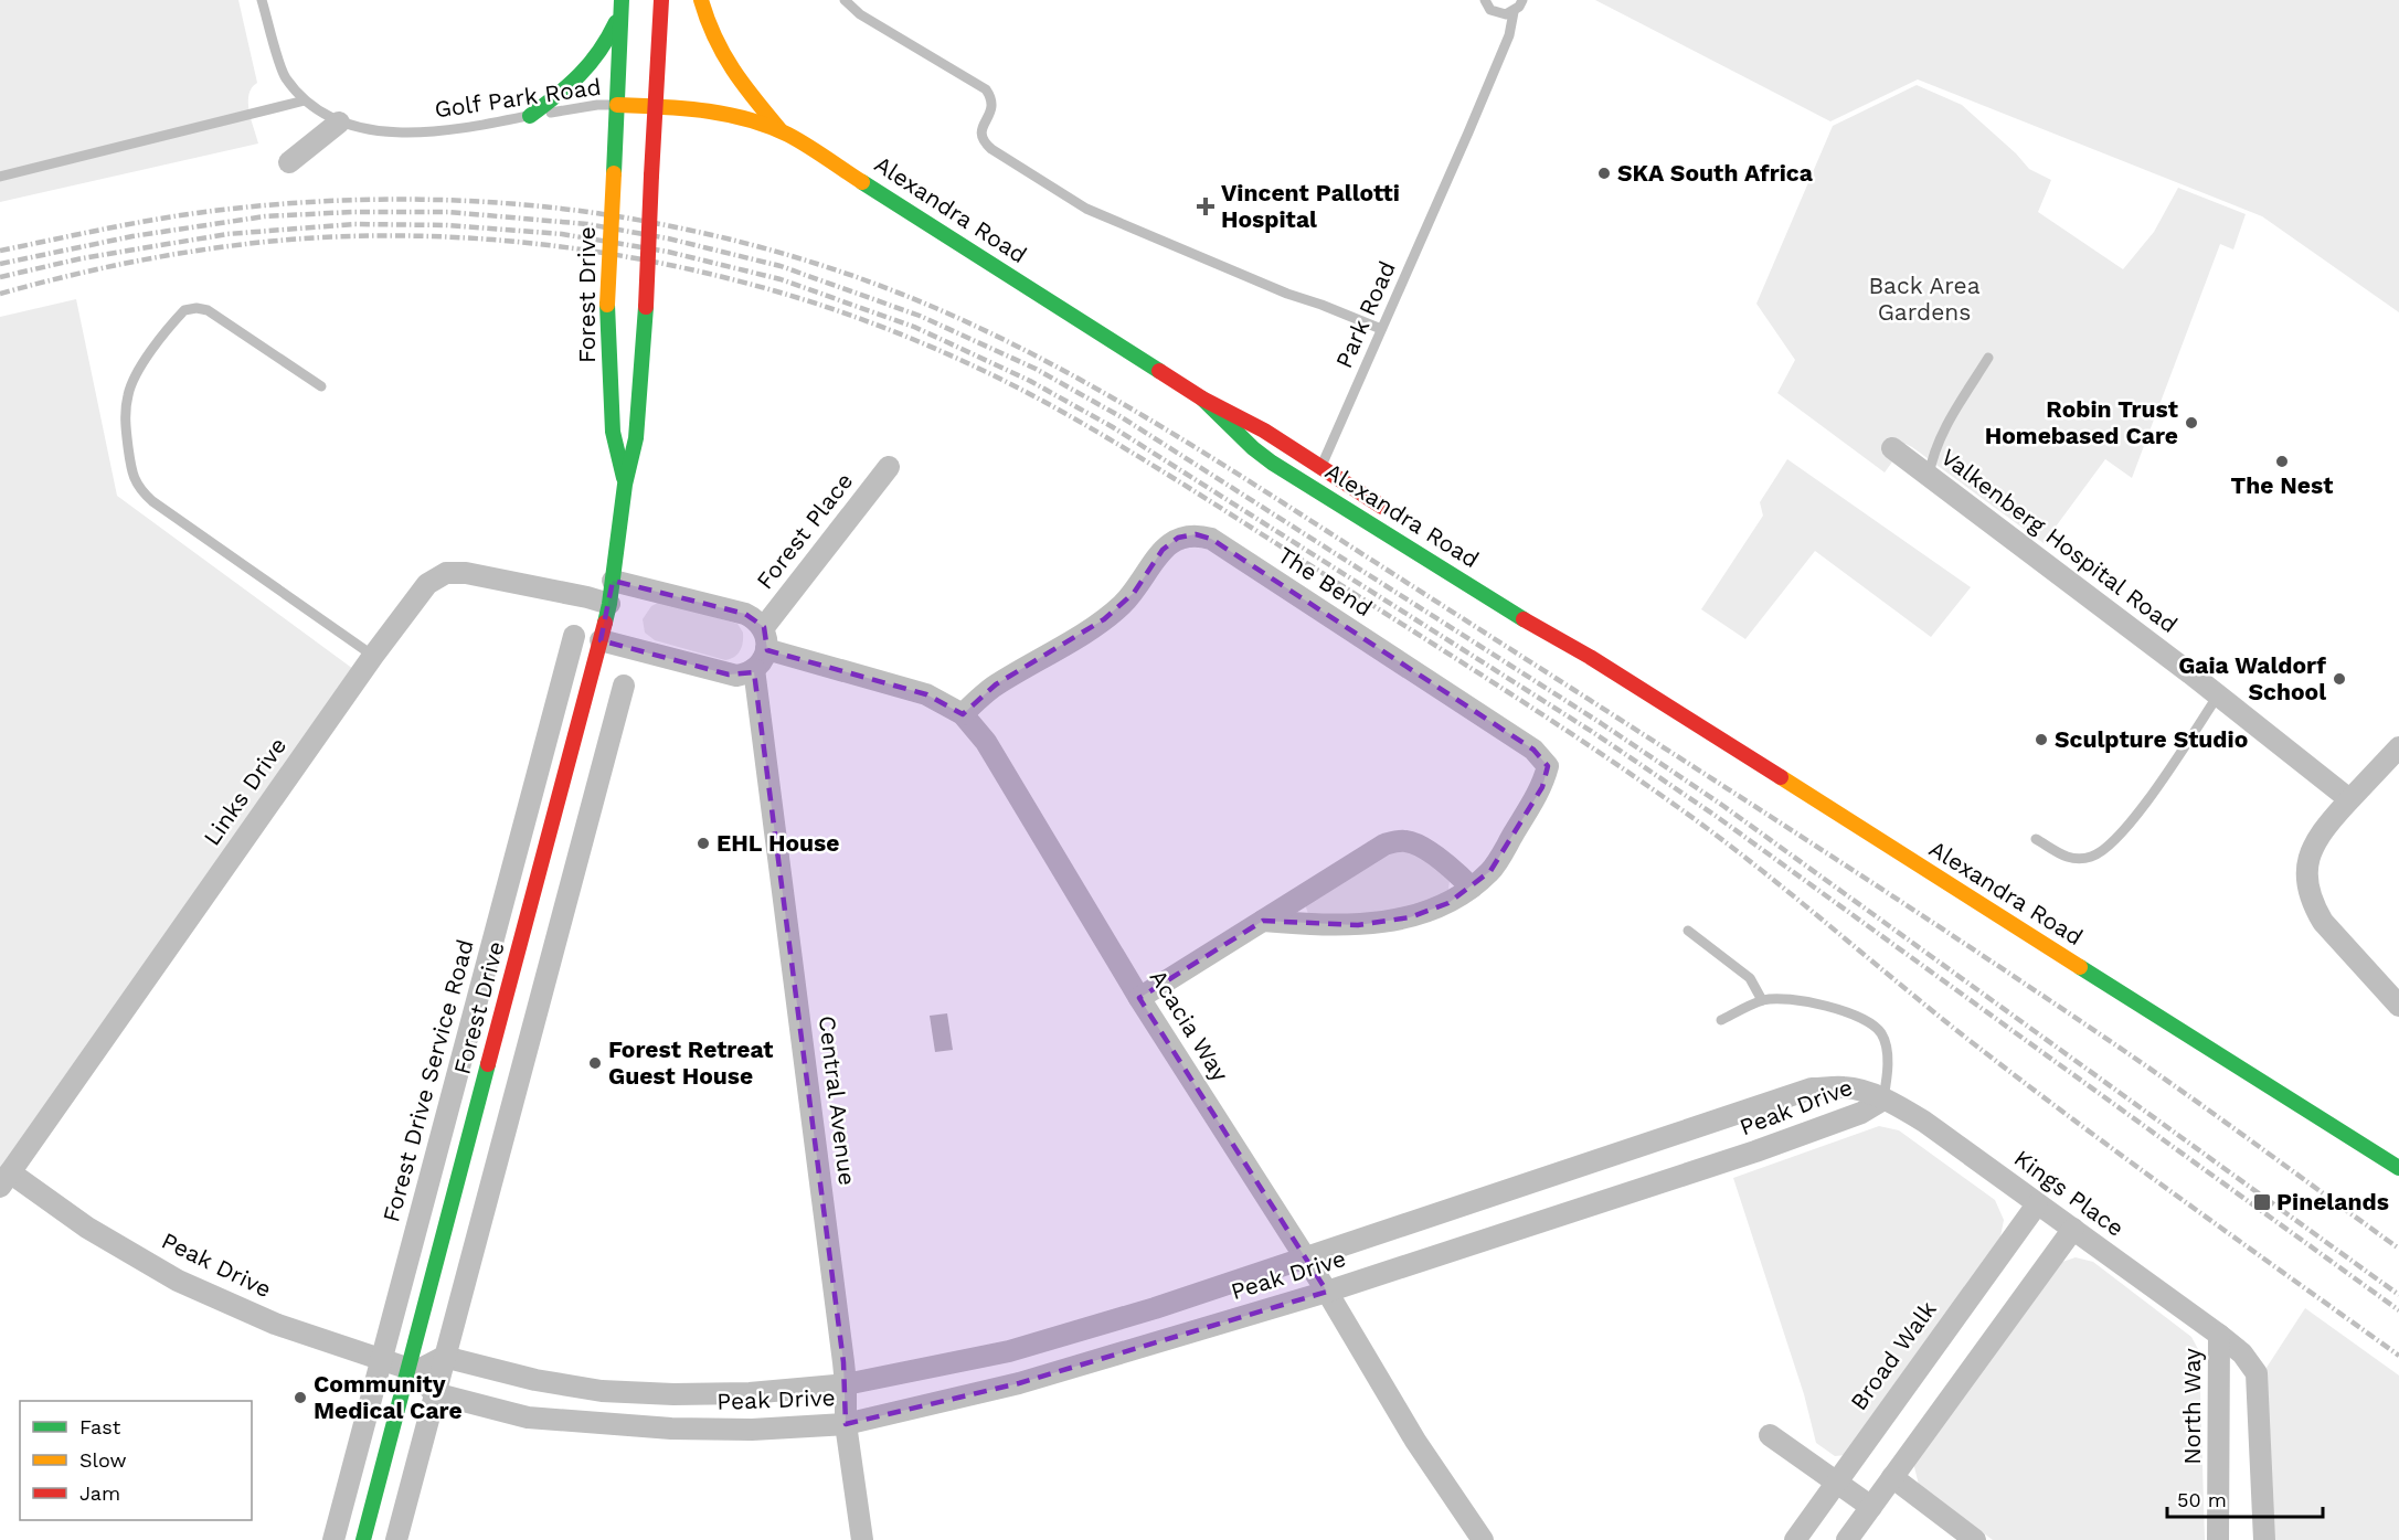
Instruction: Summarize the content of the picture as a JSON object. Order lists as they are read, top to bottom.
{
  "streets": {
    "street": [
      "Alexandra Road",
      "Forest Drive",
      "Forest Place",
      "Valkenberg Hospital Road",
      "The Bend",
      "Links Drive",
      "Acacia Way",
      "Forest Drive Service Road",
      "Central Avenue",
      "Peak Drive",
      "Kings Place",
      "Broad Walk",
      "North Way"
    ],
    "lane": ["Golf Park Road", "Park Road"]
  },
  "crossings": [
    ["Golf Park Road", "Alexandra Road"],
    ["Golf Park Road", "Forest Drive"],
    ["Alexandra Road", "Forest Drive"],
    ["Alexandra Road", "Park Road"],
    ["Forest Drive", "Forest Place"],
    ["Forest Drive", "Links Drive"],
    ["Forest Drive", "Peak Drive"],
    ["Forest Place", "Acacia Way"],
    ["The Bend", "Acacia Way"],
    ["Links Drive", "Peak Drive"],
    ["Acacia Way", "Peak Drive"],
    ["Forest Drive Service Road", "Peak Drive"],
    ["Central Avenue", "Peak Drive"],
    ["Peak Drive", "Kings Place"],
    ["Kings Place", "Broad Walk"],
    ["Kings Place", "North Way"]
  ],
  "parks": ["Back Area Gardens"],
  "places": {
    "other": [
      "SKA South Africa",
      "Robin Trust Homebased Care",
      "The Nest",
      "Gaia Waldorf School",
      "Sculpture Studio",
      "EHL House",
      "Forest Retreat Guest House",
      "Community Medical Care"
    ],
    "health": ["Vincent Pallotti Hospital"],
    "transit": ["Pinelands"]
  },
  "legend": ["Fast", "Slow", "Jam"],
  "scale_bar": "50 m"
}
